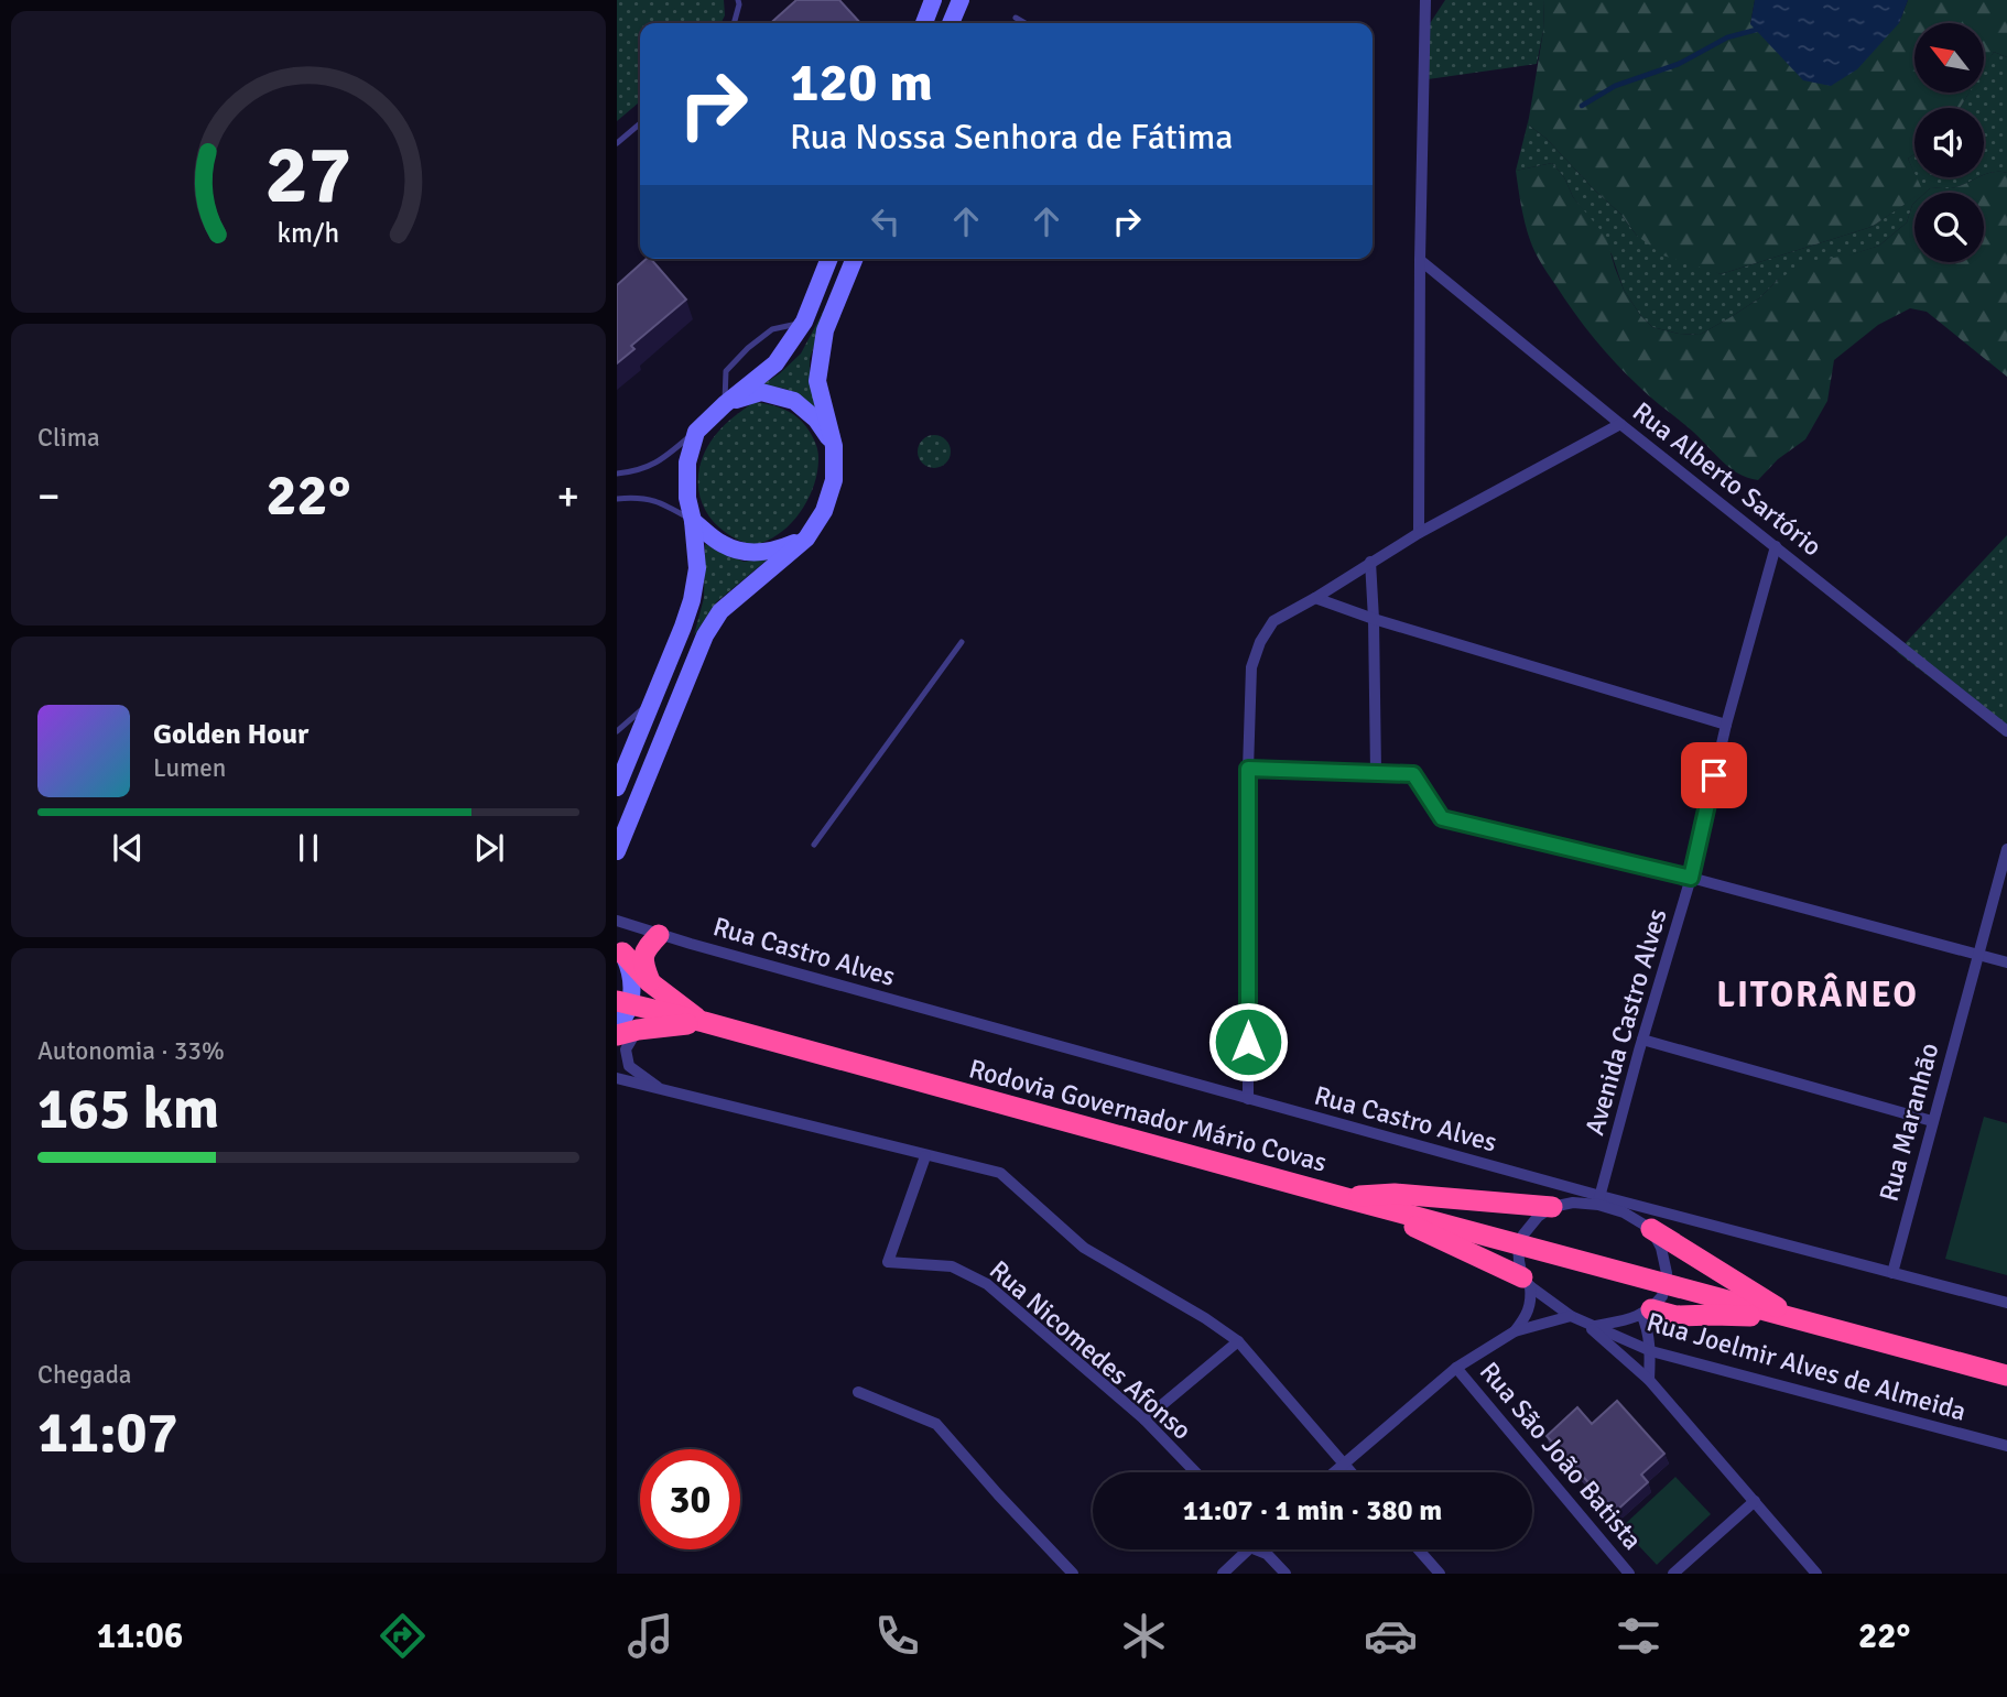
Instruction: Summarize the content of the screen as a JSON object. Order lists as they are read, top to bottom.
{
  "streets": {
    "highway": ["Rodovia Governador Mário Covas"],
    "street": [
      "Rua Alberto Sartório",
      "Rua Castro Alves",
      "Avenida Castro Alves",
      "Rua Maranhão",
      "Rua Nicomedes Afonso",
      "Rua Joelmir Alves de Almeida",
      "Rua São João Batista"
    ]
  },
  "crossings": [
    ["Rua Alberto Sartório", "Avenida Castro Alves"],
    ["Rua Castro Alves", "Avenida Castro Alves"],
    ["Rua Castro Alves", "Rua Maranhão"]
  ],
  "districts": ["LITORÂNEO"],
  "north": "top left",
  "page": {
    "turn": ["120 m", "Rua Nossa Senhora de Fátima"],
    "tile": [
      "Clima",
      ["Autonomia · 33%", "165 km"],
      ["Chegada", "11:07"]
    ],
    "heat": ["−", "22°", "+"],
    "song": ["Golden Hour", "Lumen"],
    "limit": "30",
    "trip": "11:07 · 1 min · 380 m",
    "tabs": ["11:06", "22°"],
    "gauge": ["27", "km/h"]
  }
}
